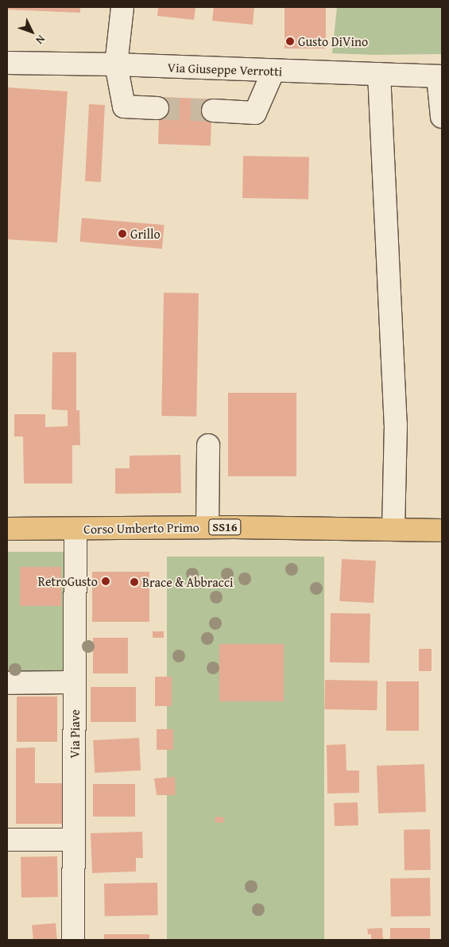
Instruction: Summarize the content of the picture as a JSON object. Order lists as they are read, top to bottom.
{
  "streets": {
    "main road": ["SS16", "Corso Umberto Primo"],
    "street": ["Via Giuseppe Verrotti", "Via Piave"]
  },
  "crossings": [
    ["Corso Umberto Primo", "Via Piave"]
  ],
  "places": [
    "Gusto DiVino",
    "Grillo",
    "RetroGusto",
    "Brace & Abbracci"
  ],
  "north": "bottom right"
}
